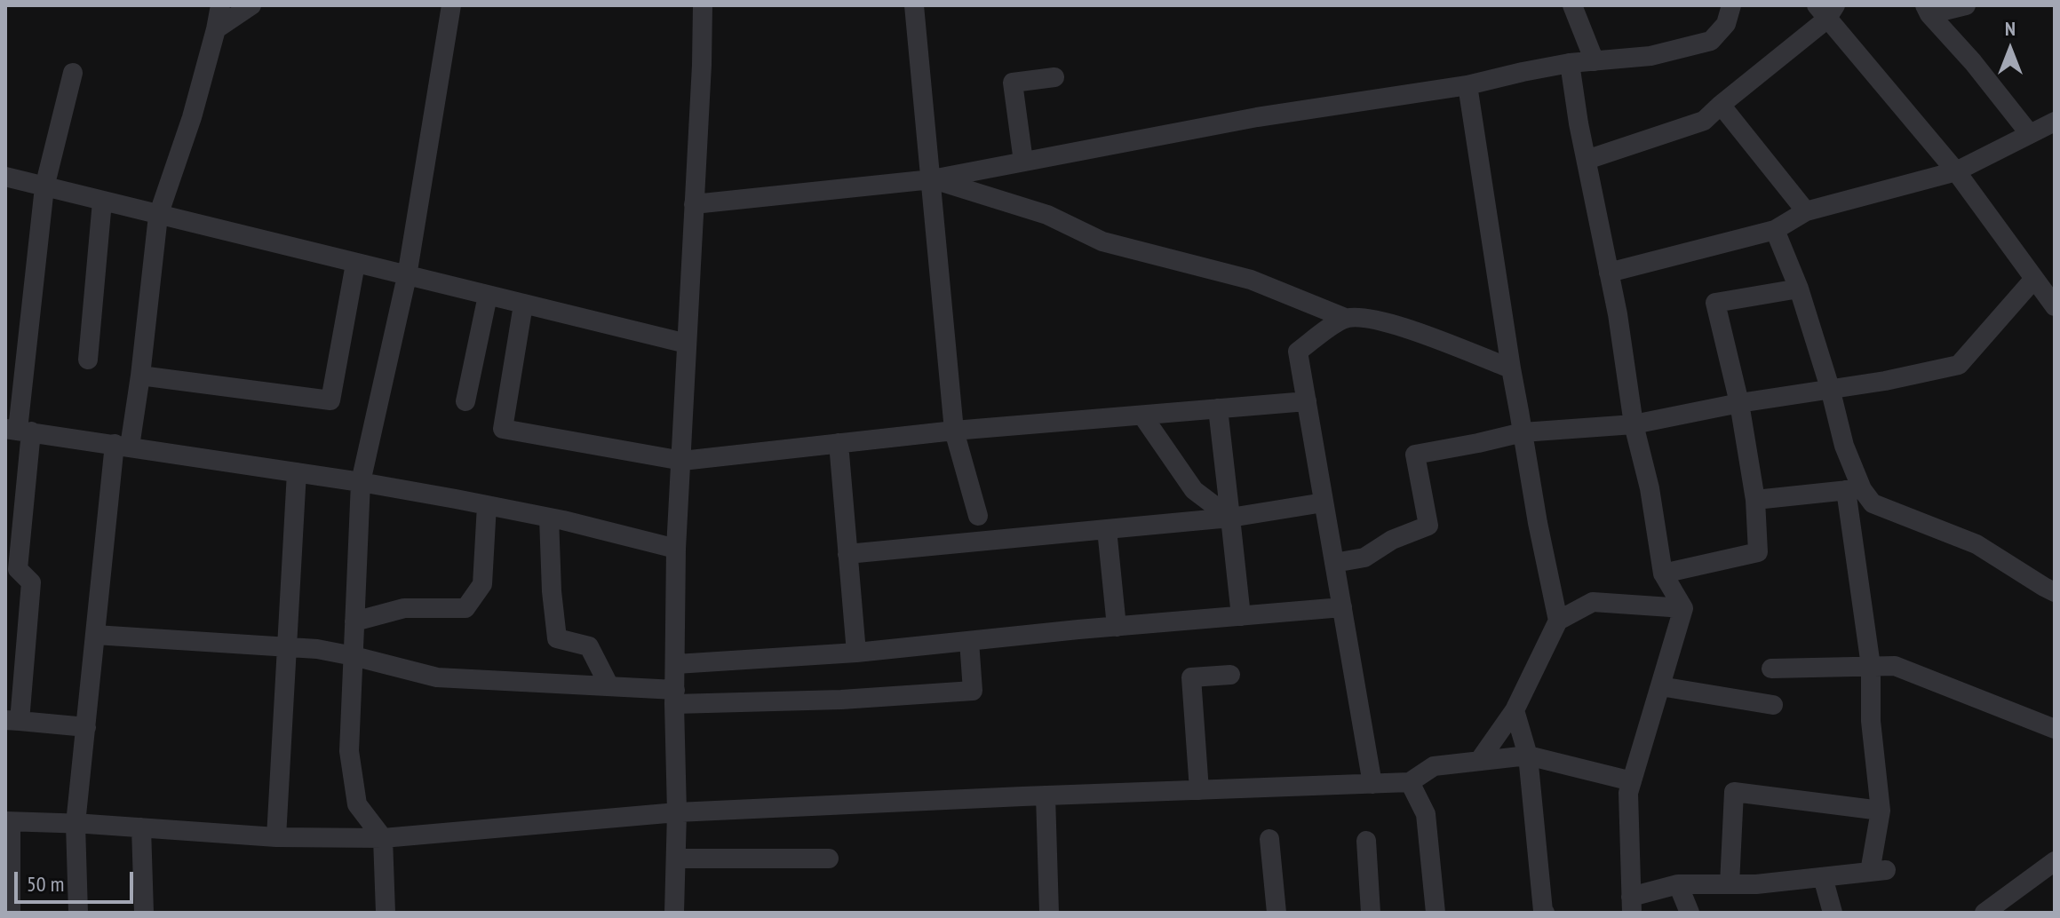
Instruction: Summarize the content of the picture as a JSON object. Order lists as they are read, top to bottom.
{
  "scale_bar": "50 m",
  "north": "top"
}
